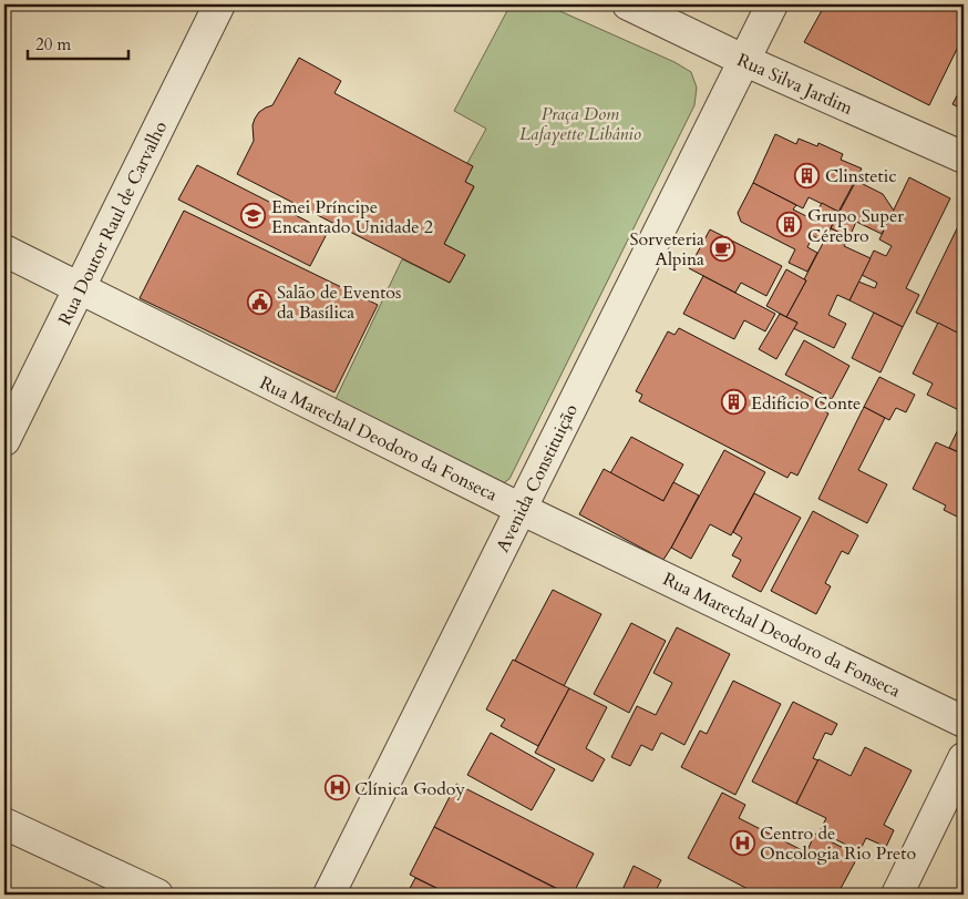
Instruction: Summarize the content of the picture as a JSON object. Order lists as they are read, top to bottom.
{
  "streets": {
    "street": [
      "Rua Silva Jardim",
      "Rua Doutor Raul de Carvalho",
      "Rua Marechal Deodoro da Fonseca",
      "Avenida Constituição"
    ]
  },
  "crossings": [
    ["Rua Silva Jardim", "Avenida Constituição"],
    ["Rua Doutor Raul de Carvalho", "Rua Marechal Deodoro da Fonseca"],
    ["Rua Marechal Deodoro da Fonseca", "Avenida Constituição"]
  ],
  "parks": ["Praça Dom Lafayette Libânio"],
  "places": {
    "building": ["Clinstetic", "Grupo Super Cérebro", "Edifício Conte"],
    "school or university": ["Emei Príncipe Encantado Unidade 2"],
    "cafe": ["Sorveteria Alpina"],
    "public building": ["Salão de Eventos da Basílica"],
    "hospital": ["Clínica Godoy", "Centro de Oncologia Rio Preto"]
  },
  "scale_bar": "20 m"
}
